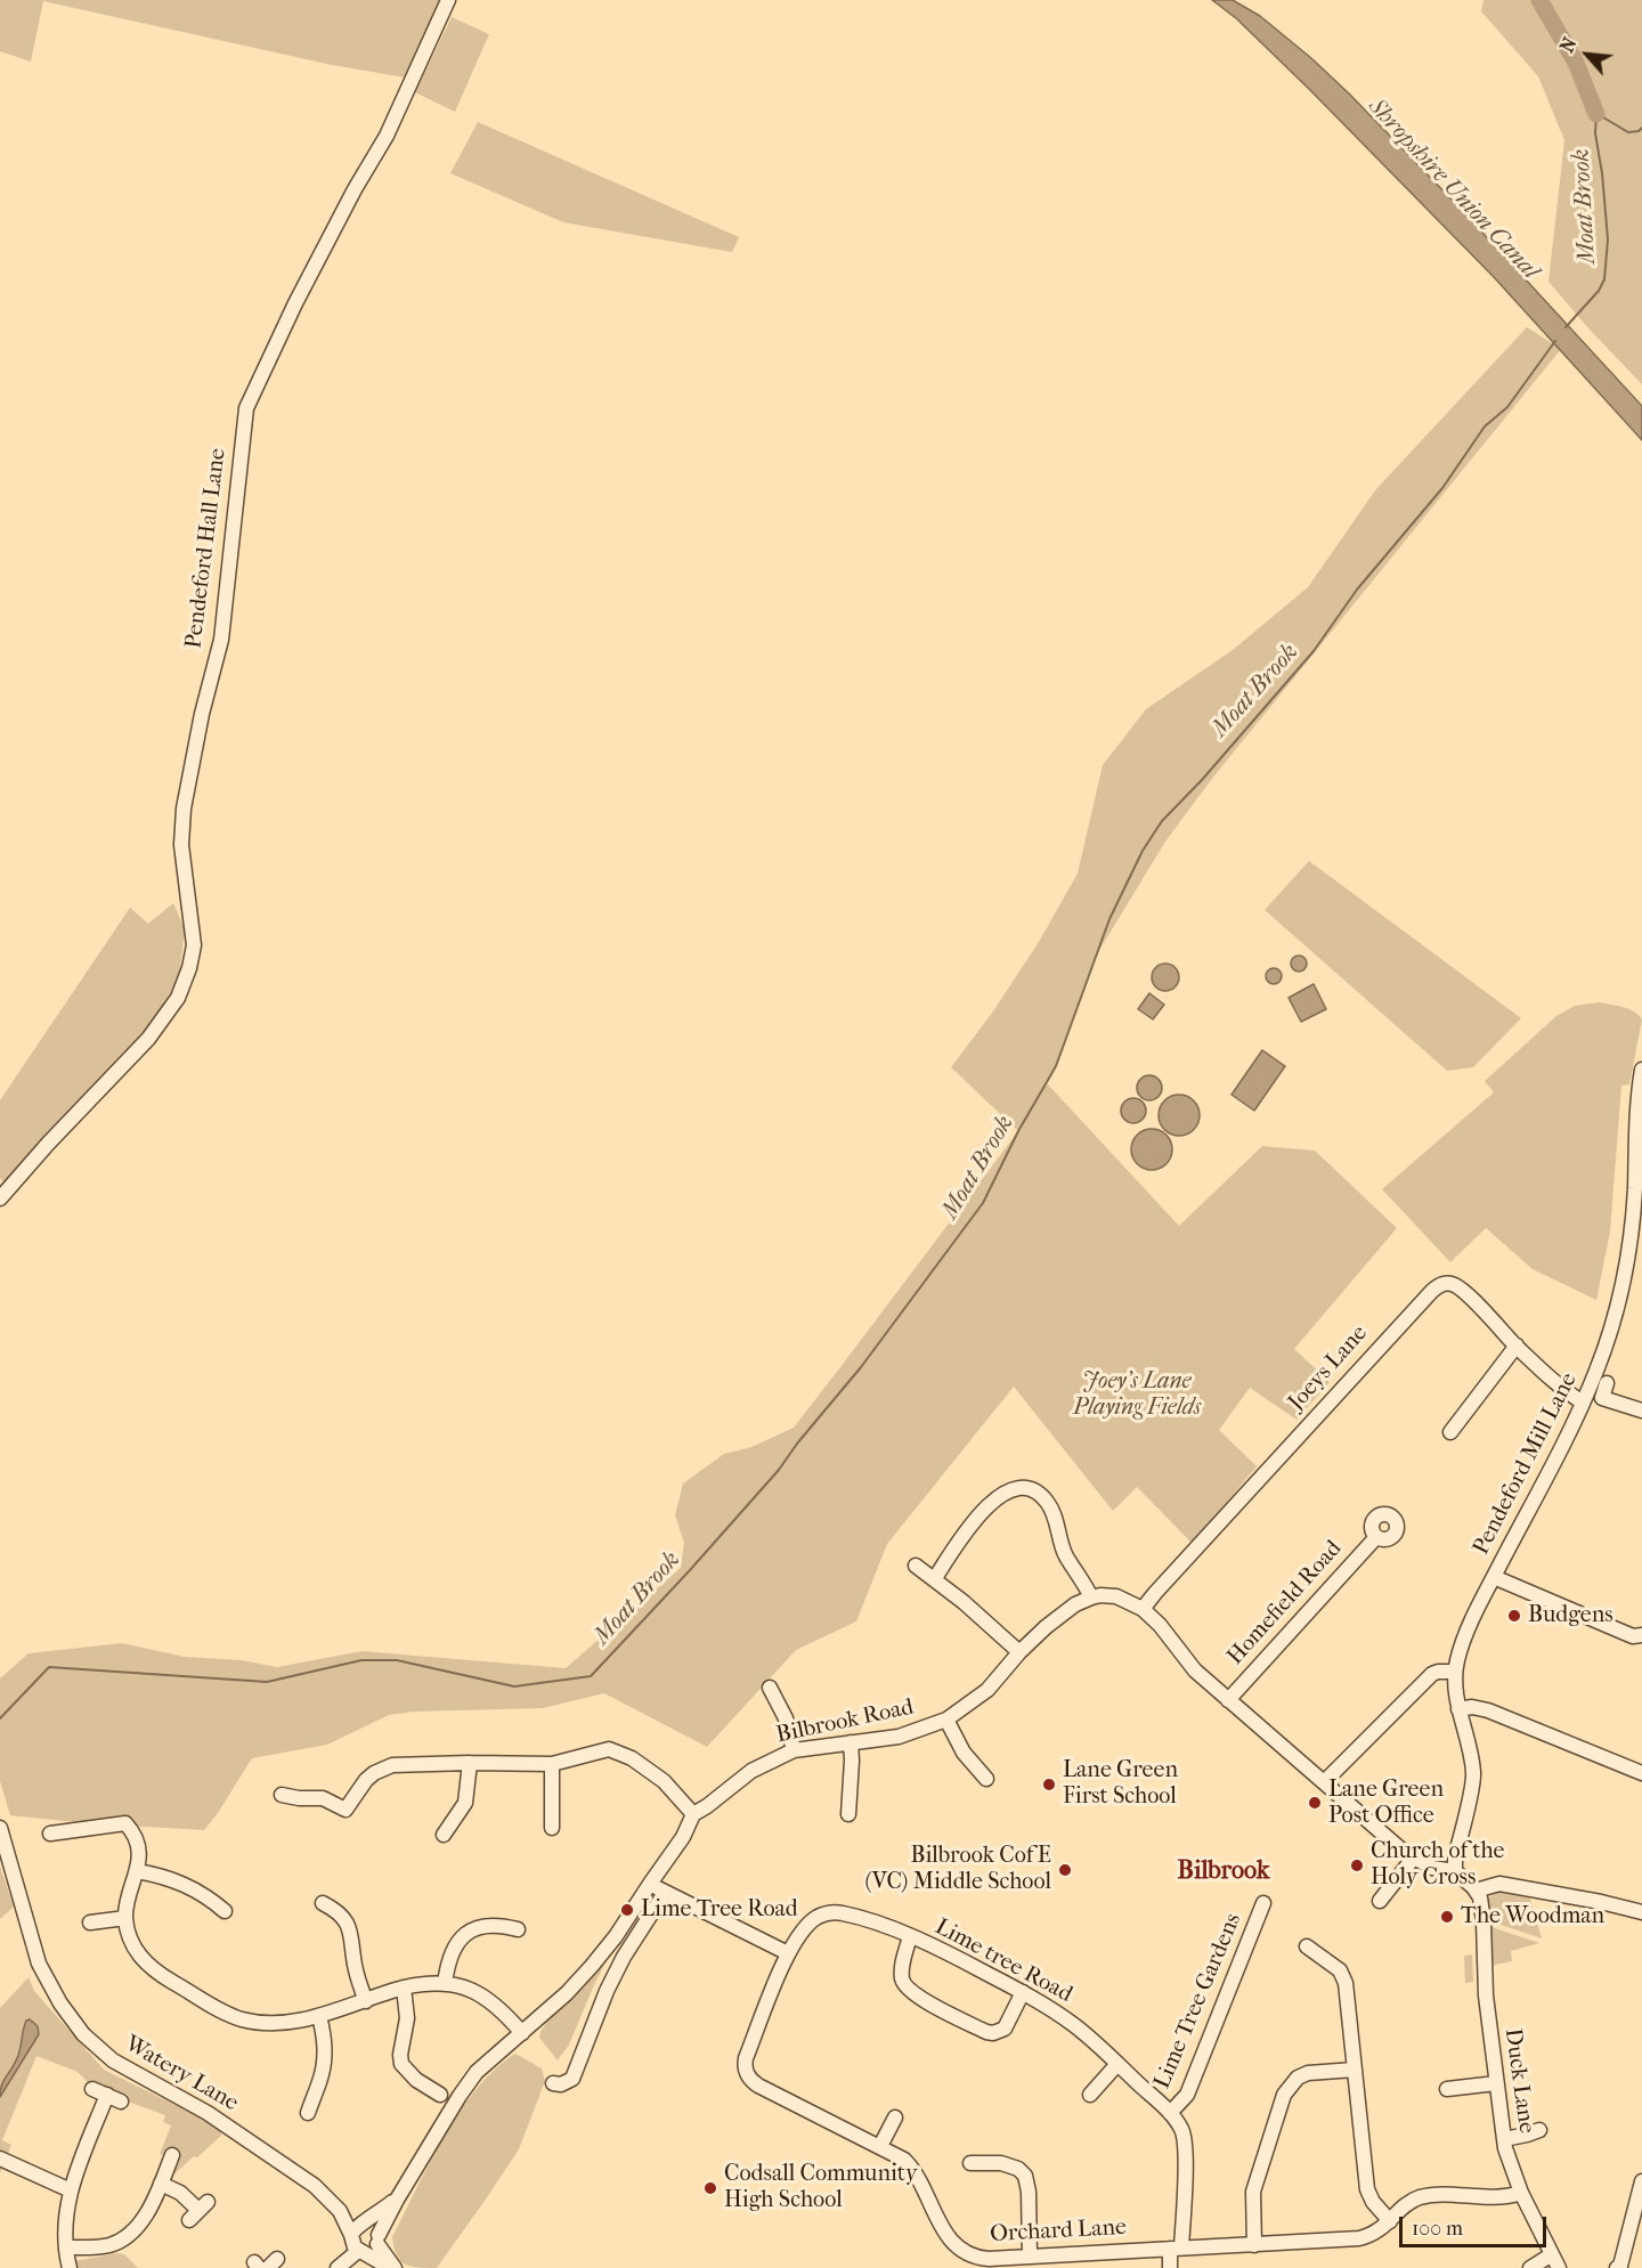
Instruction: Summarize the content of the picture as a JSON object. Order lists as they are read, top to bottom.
{
  "streets": {
    "street": [
      "Pendeford Hall Lane",
      "Joeys Lane",
      "Pendeford Mill Lane",
      "Homefield Road",
      "Bilbrook Road",
      "Lime tree Road",
      "Lime Tree Gardens",
      "Watery Lane",
      "Duck Lane",
      "Orchard Lane"
    ]
  },
  "crossings": [
    ["Joeys Lane", "Pendeford Mill Lane"],
    ["Bilbrook Road", "Watery Lane"],
    ["Lime tree Road", "Lime Tree Gardens"],
    ["Lime tree Road", "Orchard Lane"],
    ["Duck Lane", "Orchard Lane"]
  ],
  "districts": ["Bilbrook"],
  "water": ["Shropshire Union Canal", "Moat Brook"],
  "parks": ["Joey's Lane Playing Fields"],
  "places": [
    "Budgens",
    "Lane Green First School",
    "Lane Green Post Office",
    "Church of the Holy Cross",
    "Bilbrook CofE (VC) Middle School",
    "Lime Tree Road",
    "The Woodman",
    "Codsall Community High School"
  ],
  "scale_bar": "100 m",
  "north": "top left"
}
